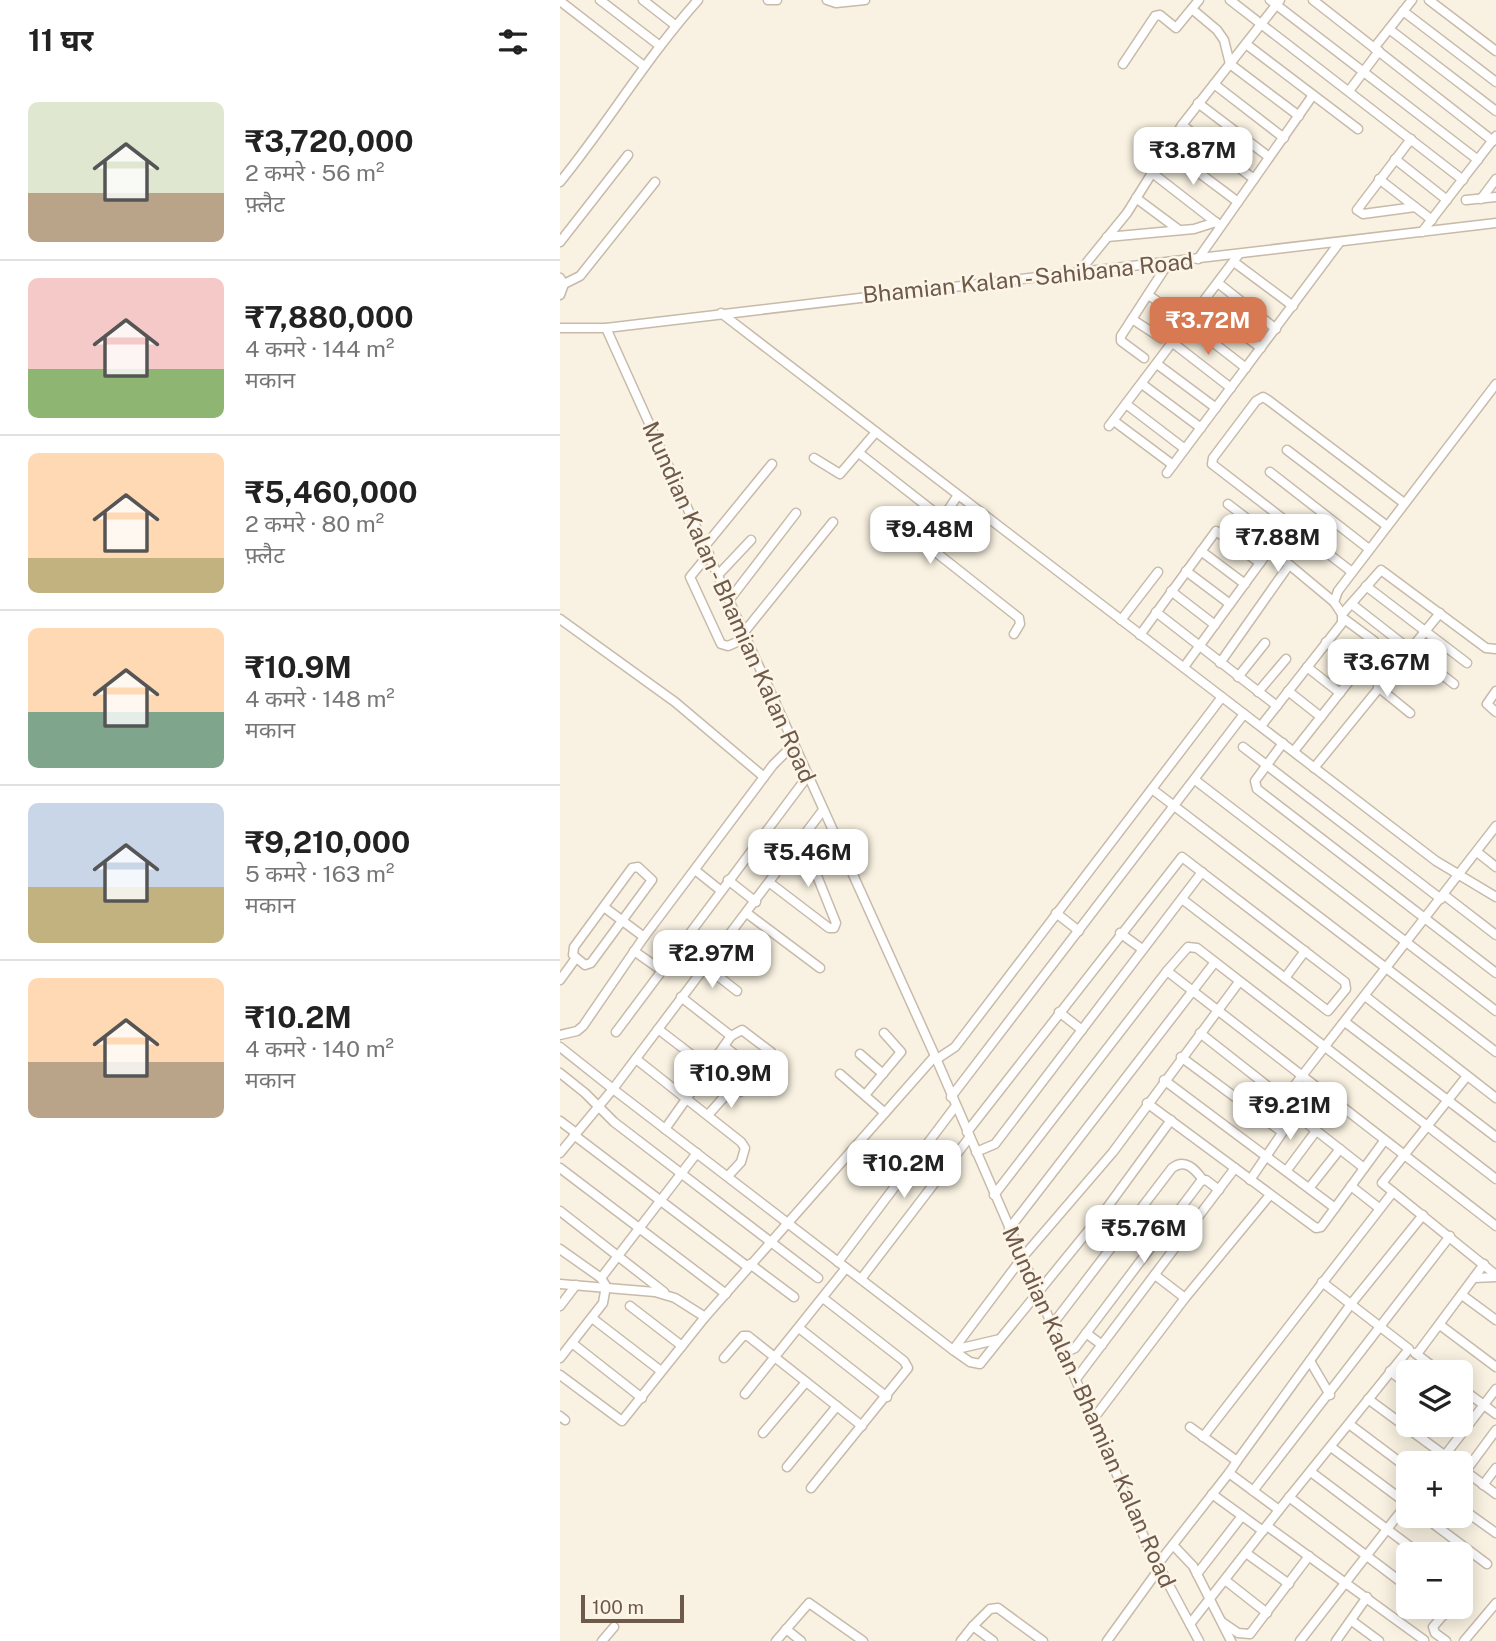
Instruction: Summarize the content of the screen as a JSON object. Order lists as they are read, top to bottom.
{
  "streets": {
    "street": ["Bhamian Kalan - Sahibana Road", "Mundian Kalan - Bhamian Kalan Road"]
  },
  "crossings": [
    ["Bhamian Kalan - Sahibana Road", "Mundian Kalan - Bhamian Kalan Road"]
  ],
  "scale_bar": "100 m",
  "page": {
    "heading": "11 घर",
    "list": [
      {
        "name": "₹3,720,000",
        "note": "2 कमरे · 56 m² · फ़्लैट"
      },
      {
        "name": "₹7,880,000",
        "note": "4 कमरे · 144 m² · मकान"
      },
      {
        "name": "₹5,460,000",
        "note": "2 कमरे · 80 m² · फ़्लैट"
      },
      {
        "name": "₹10.9M",
        "note": "4 कमरे · 148 m² · मकान"
      },
      {
        "name": "₹9,210,000",
        "note": "5 कमरे · 163 m² · मकान"
      },
      {
        "name": "₹10.2M",
        "note": "4 कमरे · 140 m² · मकान"
      }
    ],
    "price": [
      "₹3.87M",
      "₹3.72M",
      "₹9.48M",
      "₹7.88M",
      "₹3.67M",
      "₹5.46M",
      "₹2.97M",
      "₹10.9M",
      "₹9.21M",
      "₹10.2M",
      "₹5.76M"
    ],
    "map_buttons": ["+", "−"],
    "scale": "100 m"
  }
}
